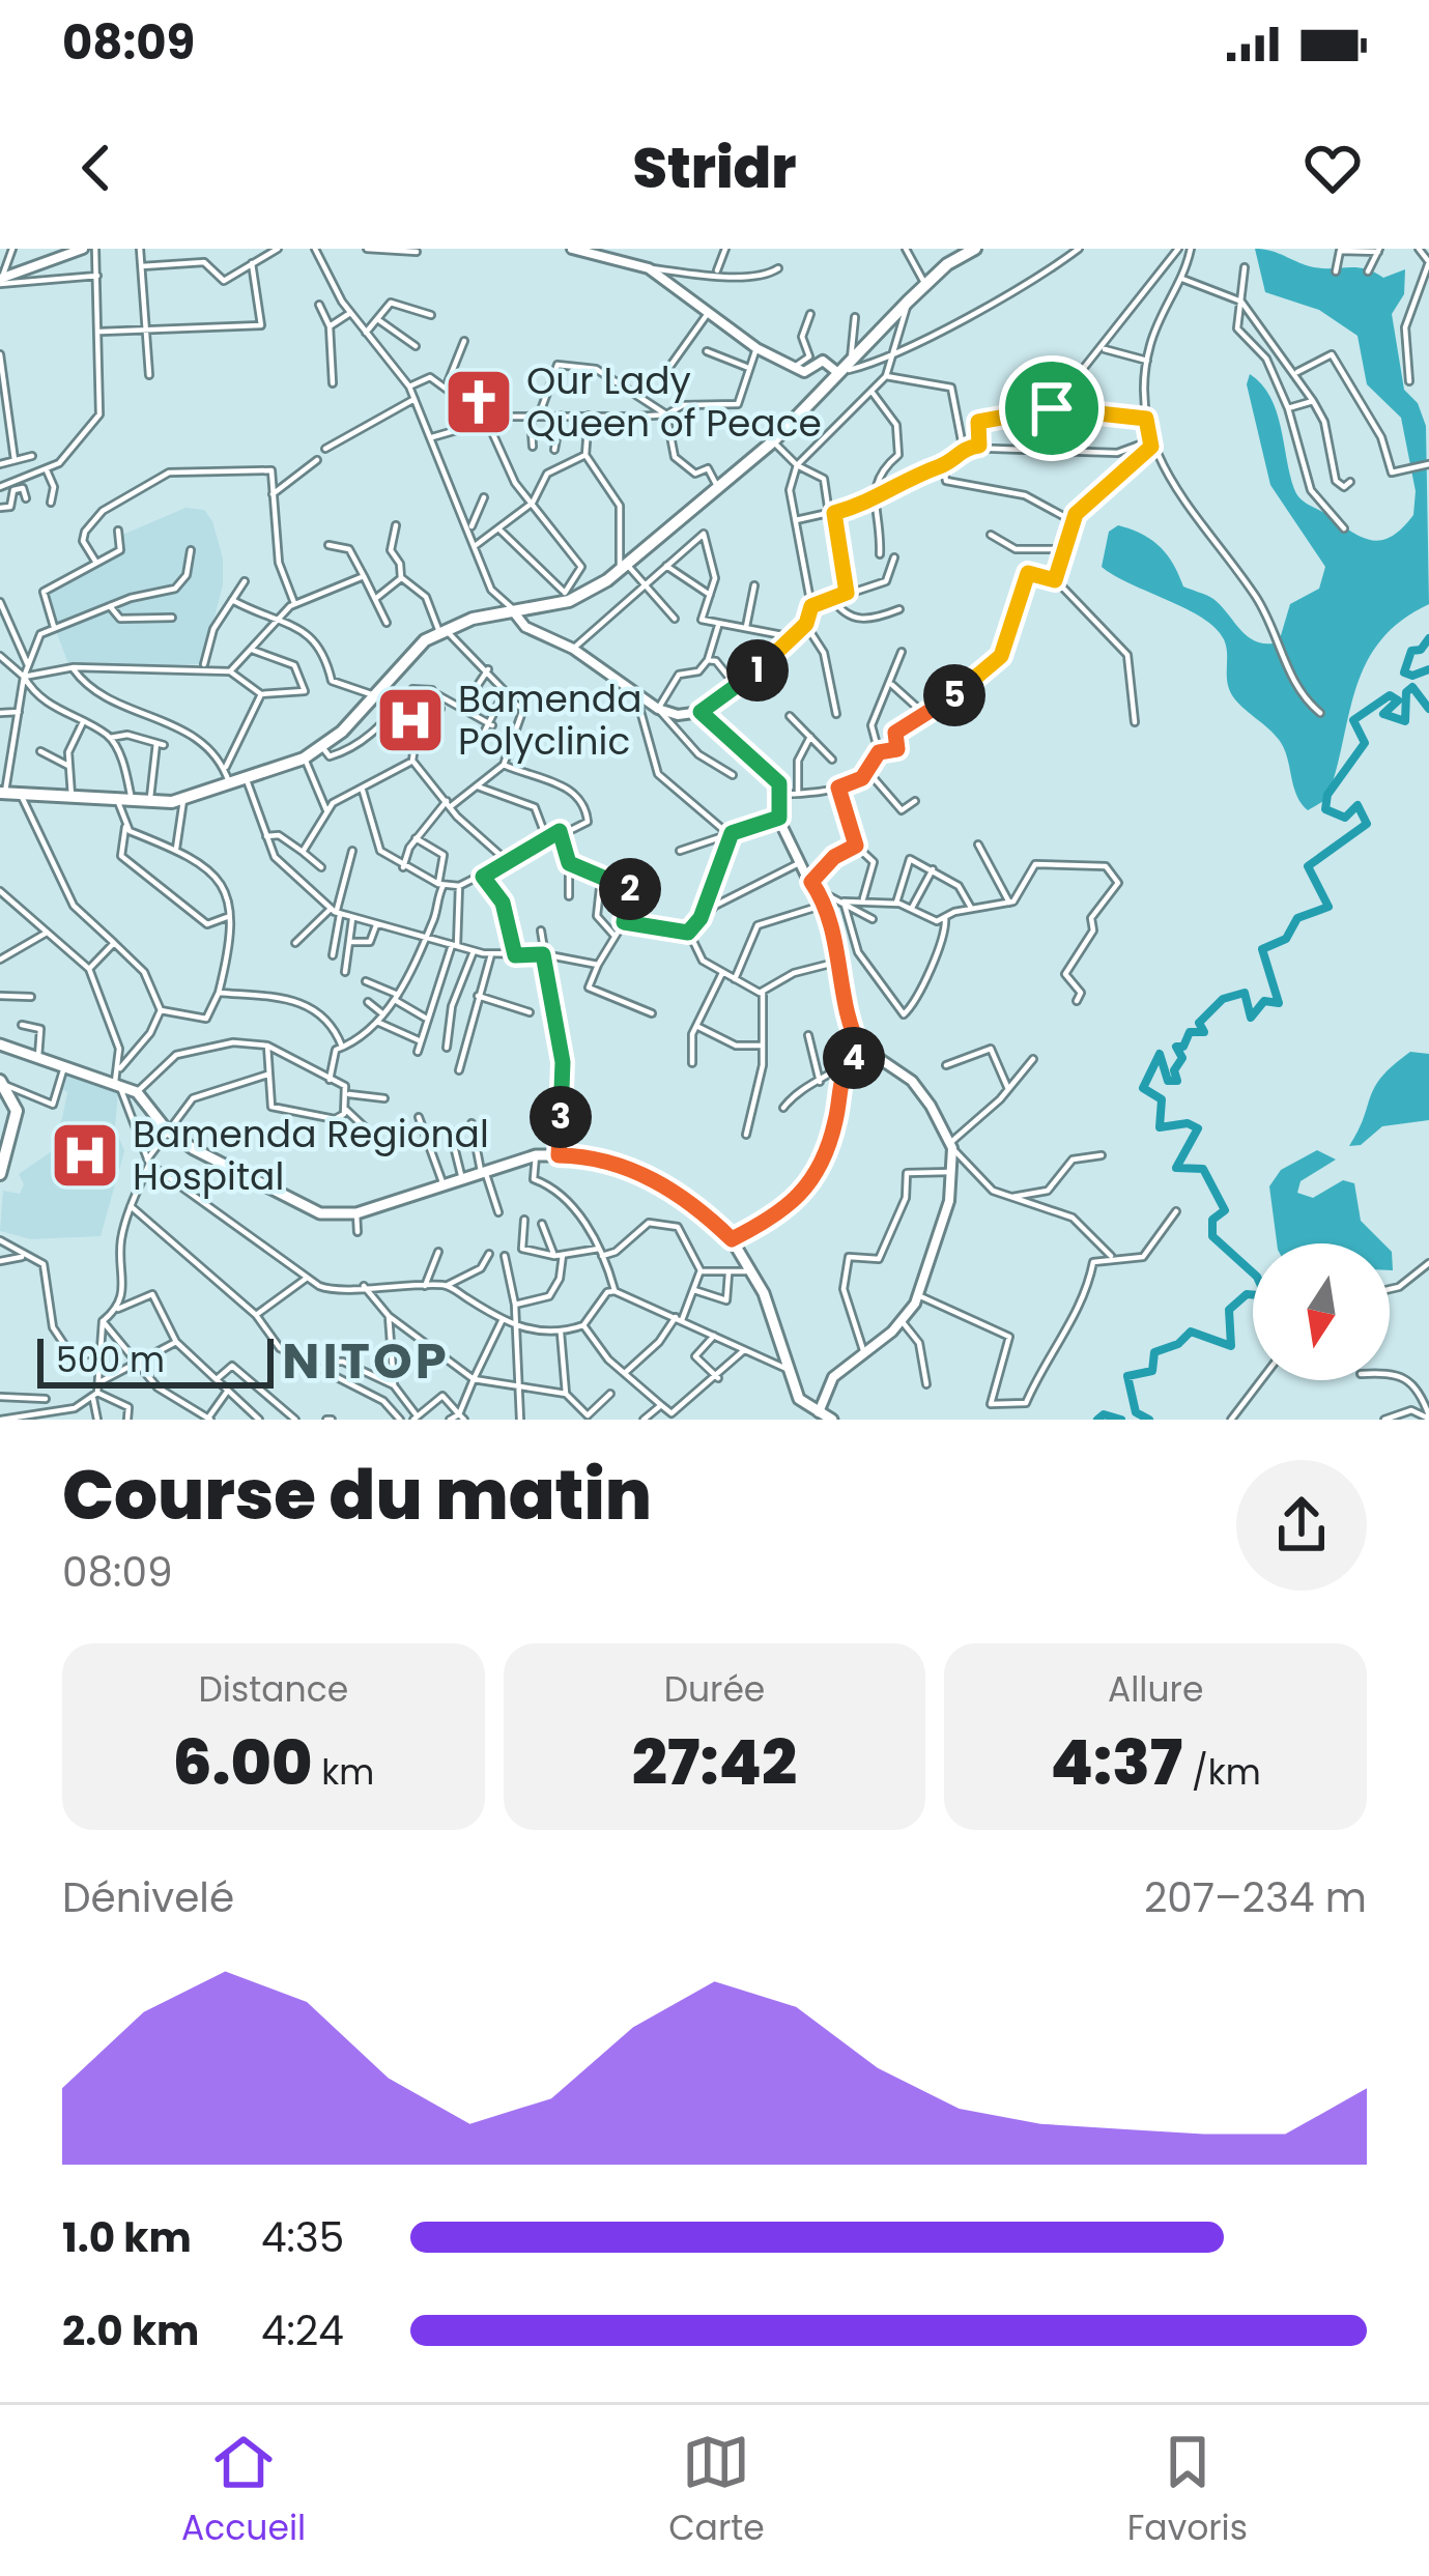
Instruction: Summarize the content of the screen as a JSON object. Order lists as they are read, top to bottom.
{
  "districts": ["NITOP"],
  "places": {
    "church": ["Our Lady Queen of Peace"],
    "hospital": ["Bamenda Polyclinic", "Bamenda Regional Hospital"]
  },
  "scale_bar": "500 m",
  "north": "bottom",
  "page": {
    "status": "08:09",
    "header": "Stridr",
    "pins": [
      "1",
      "5",
      "2",
      "4",
      "3"
    ],
    "scale": "500 m",
    "heading": ["Course du matin", "08:09"],
    "stats": [
      ["Distance", "6.00 km"],
      ["Durée", "27:42"],
      ["Allure", "4:37 /km"]
    ],
    "chart": ["Dénivelé", "207–234 m"],
    "list": [
      {
        "name": "1.0 km",
        "note": "4:35"
      },
      {
        "name": "2.0 km",
        "note": "4:24"
      }
    ],
    "tabs": ["Accueil", "Carte", "Favoris"]
  }
}
